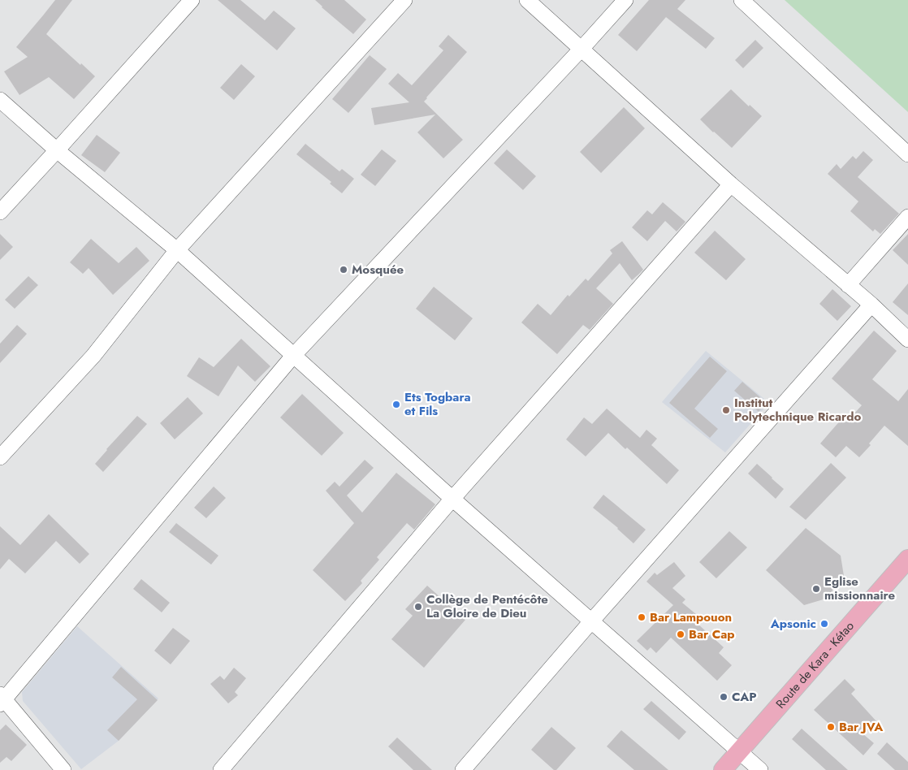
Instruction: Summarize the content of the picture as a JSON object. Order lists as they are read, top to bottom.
{
  "streets": {
    "main road": ["Route de Kara - Kétao"]
  },
  "places": [
    "Mosquée",
    "Ets Togbara et Fils",
    "Institut Polytechnique Ricardo",
    "Eglise missionnaire",
    "Collège de Pentécôte La Gloire de Dieu",
    "Bar Lampouon",
    "Apsonic",
    "Bar Cap",
    "CAP",
    "Bar JVA"
  ]
}
